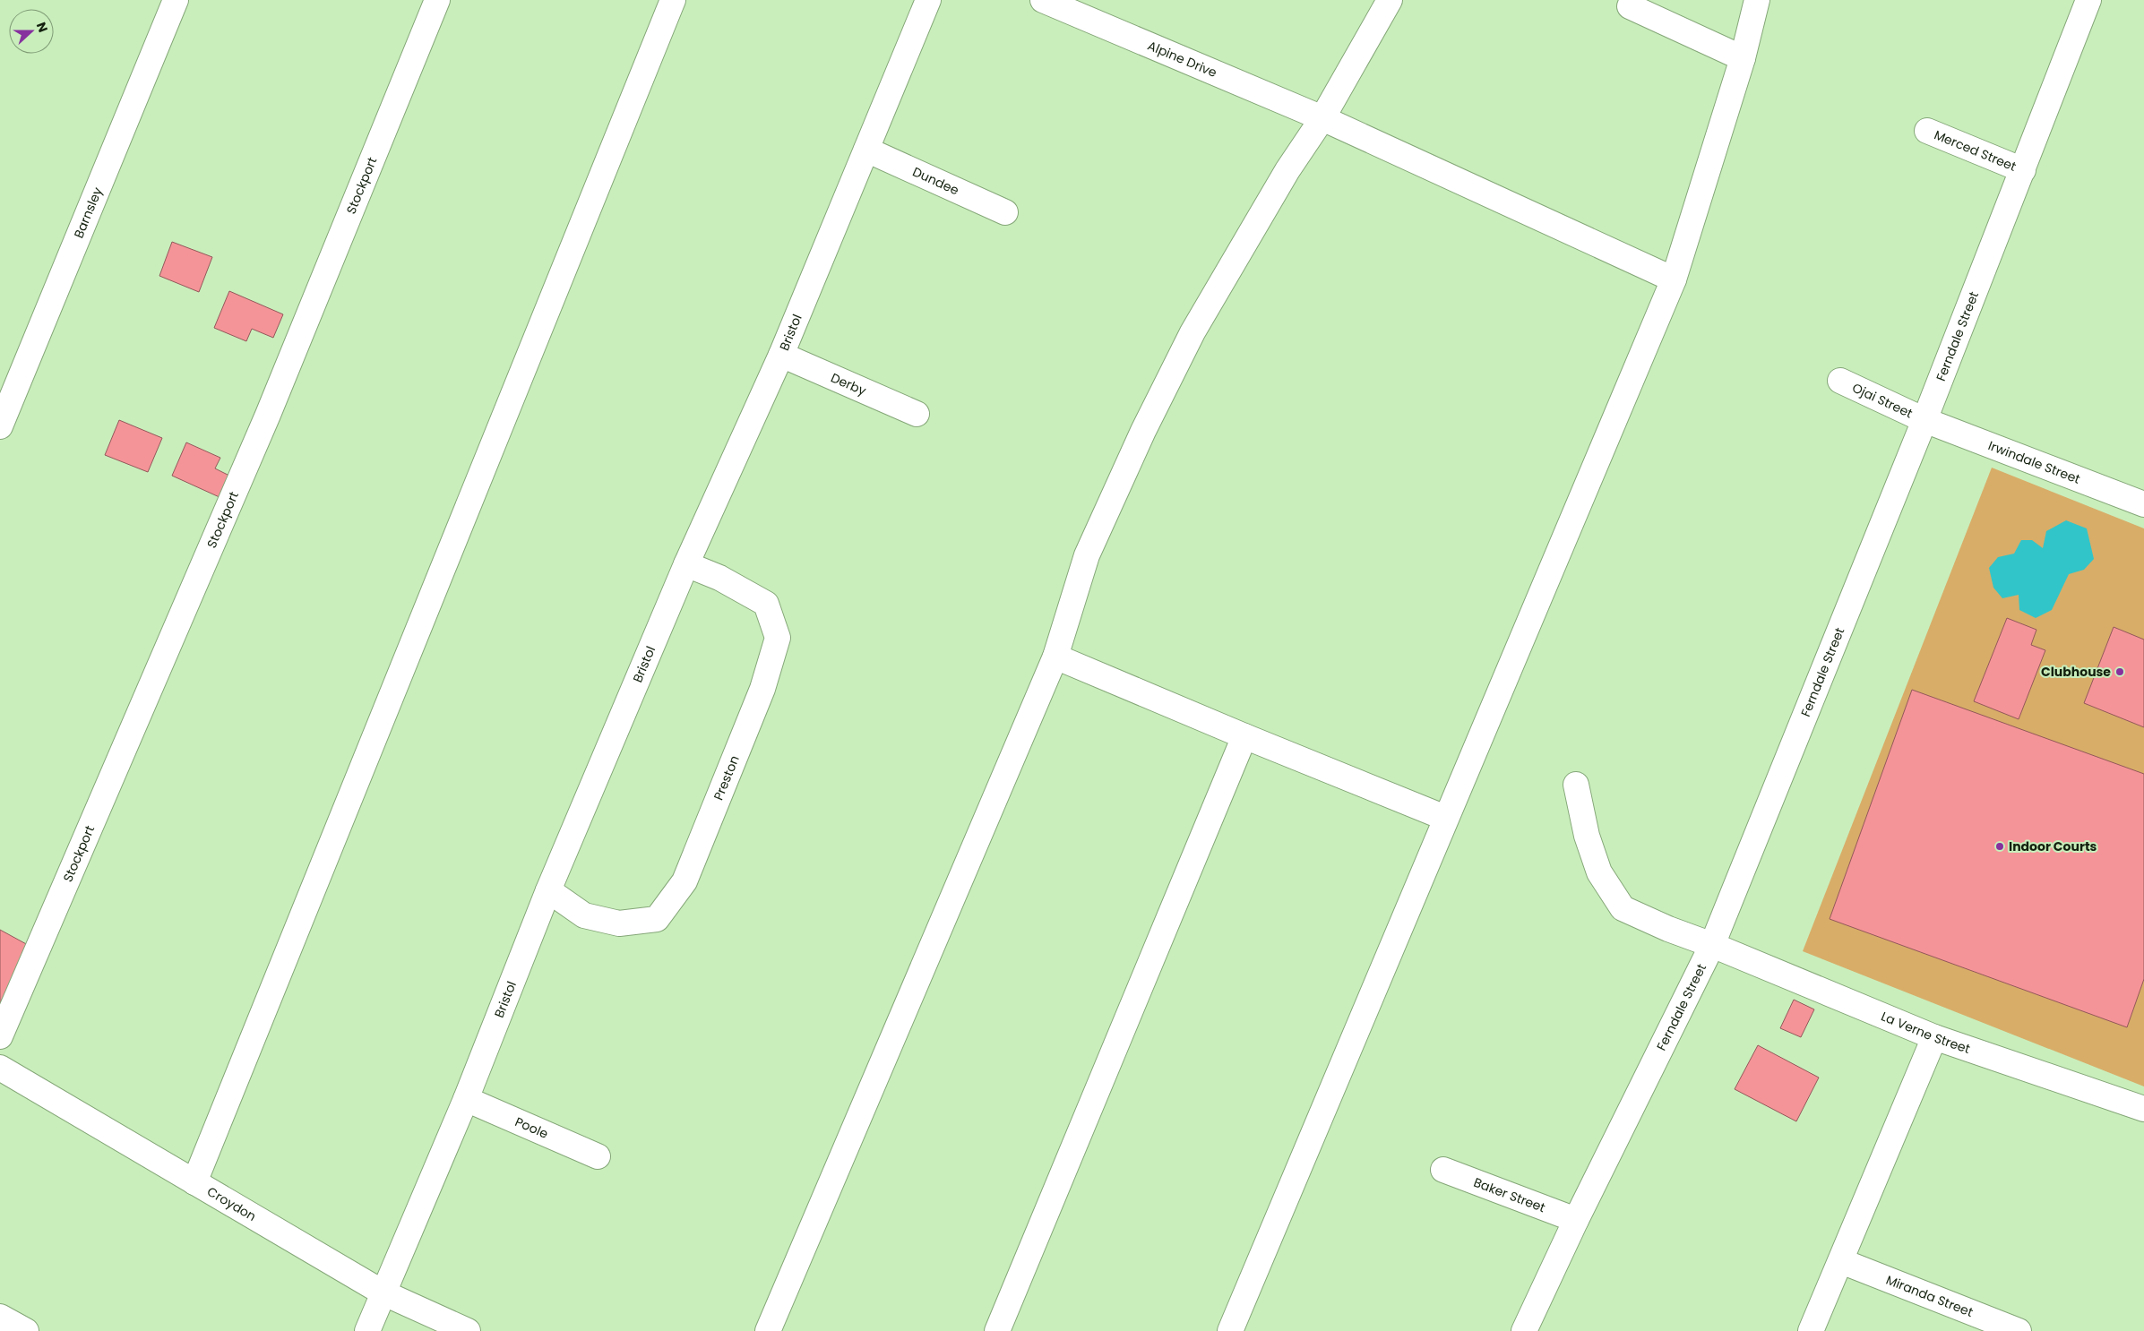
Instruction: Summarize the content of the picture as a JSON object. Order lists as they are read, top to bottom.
{
  "streets": {
    "street": [
      "Alpine Drive",
      "Merced Street",
      "Dundee",
      "Stockport",
      "Barnsley",
      "Bristol",
      "Ferndale Street",
      "Derby",
      "Ojai Street",
      "Irwindale Street",
      "Preston",
      "La Verne Street",
      "Poole",
      "Baker Street",
      "Croydon",
      "Miranda Street"
    ]
  },
  "crossings": [
    ["Merced Street", "Ferndale Street"],
    ["Dundee", "Bristol"],
    ["Bristol", "Derby"],
    ["Bristol", "Preston"],
    ["Bristol", "Poole"],
    ["Bristol", "Croydon"],
    ["Ferndale Street", "Ojai Street"],
    ["Ferndale Street", "Irwindale Street"],
    ["Ferndale Street", "La Verne Street"],
    ["Ferndale Street", "Baker Street"],
    ["Ojai Street", "Irwindale Street"]
  ],
  "places": ["Clubhouse", "Indoor Courts"],
  "north": "right"
}
